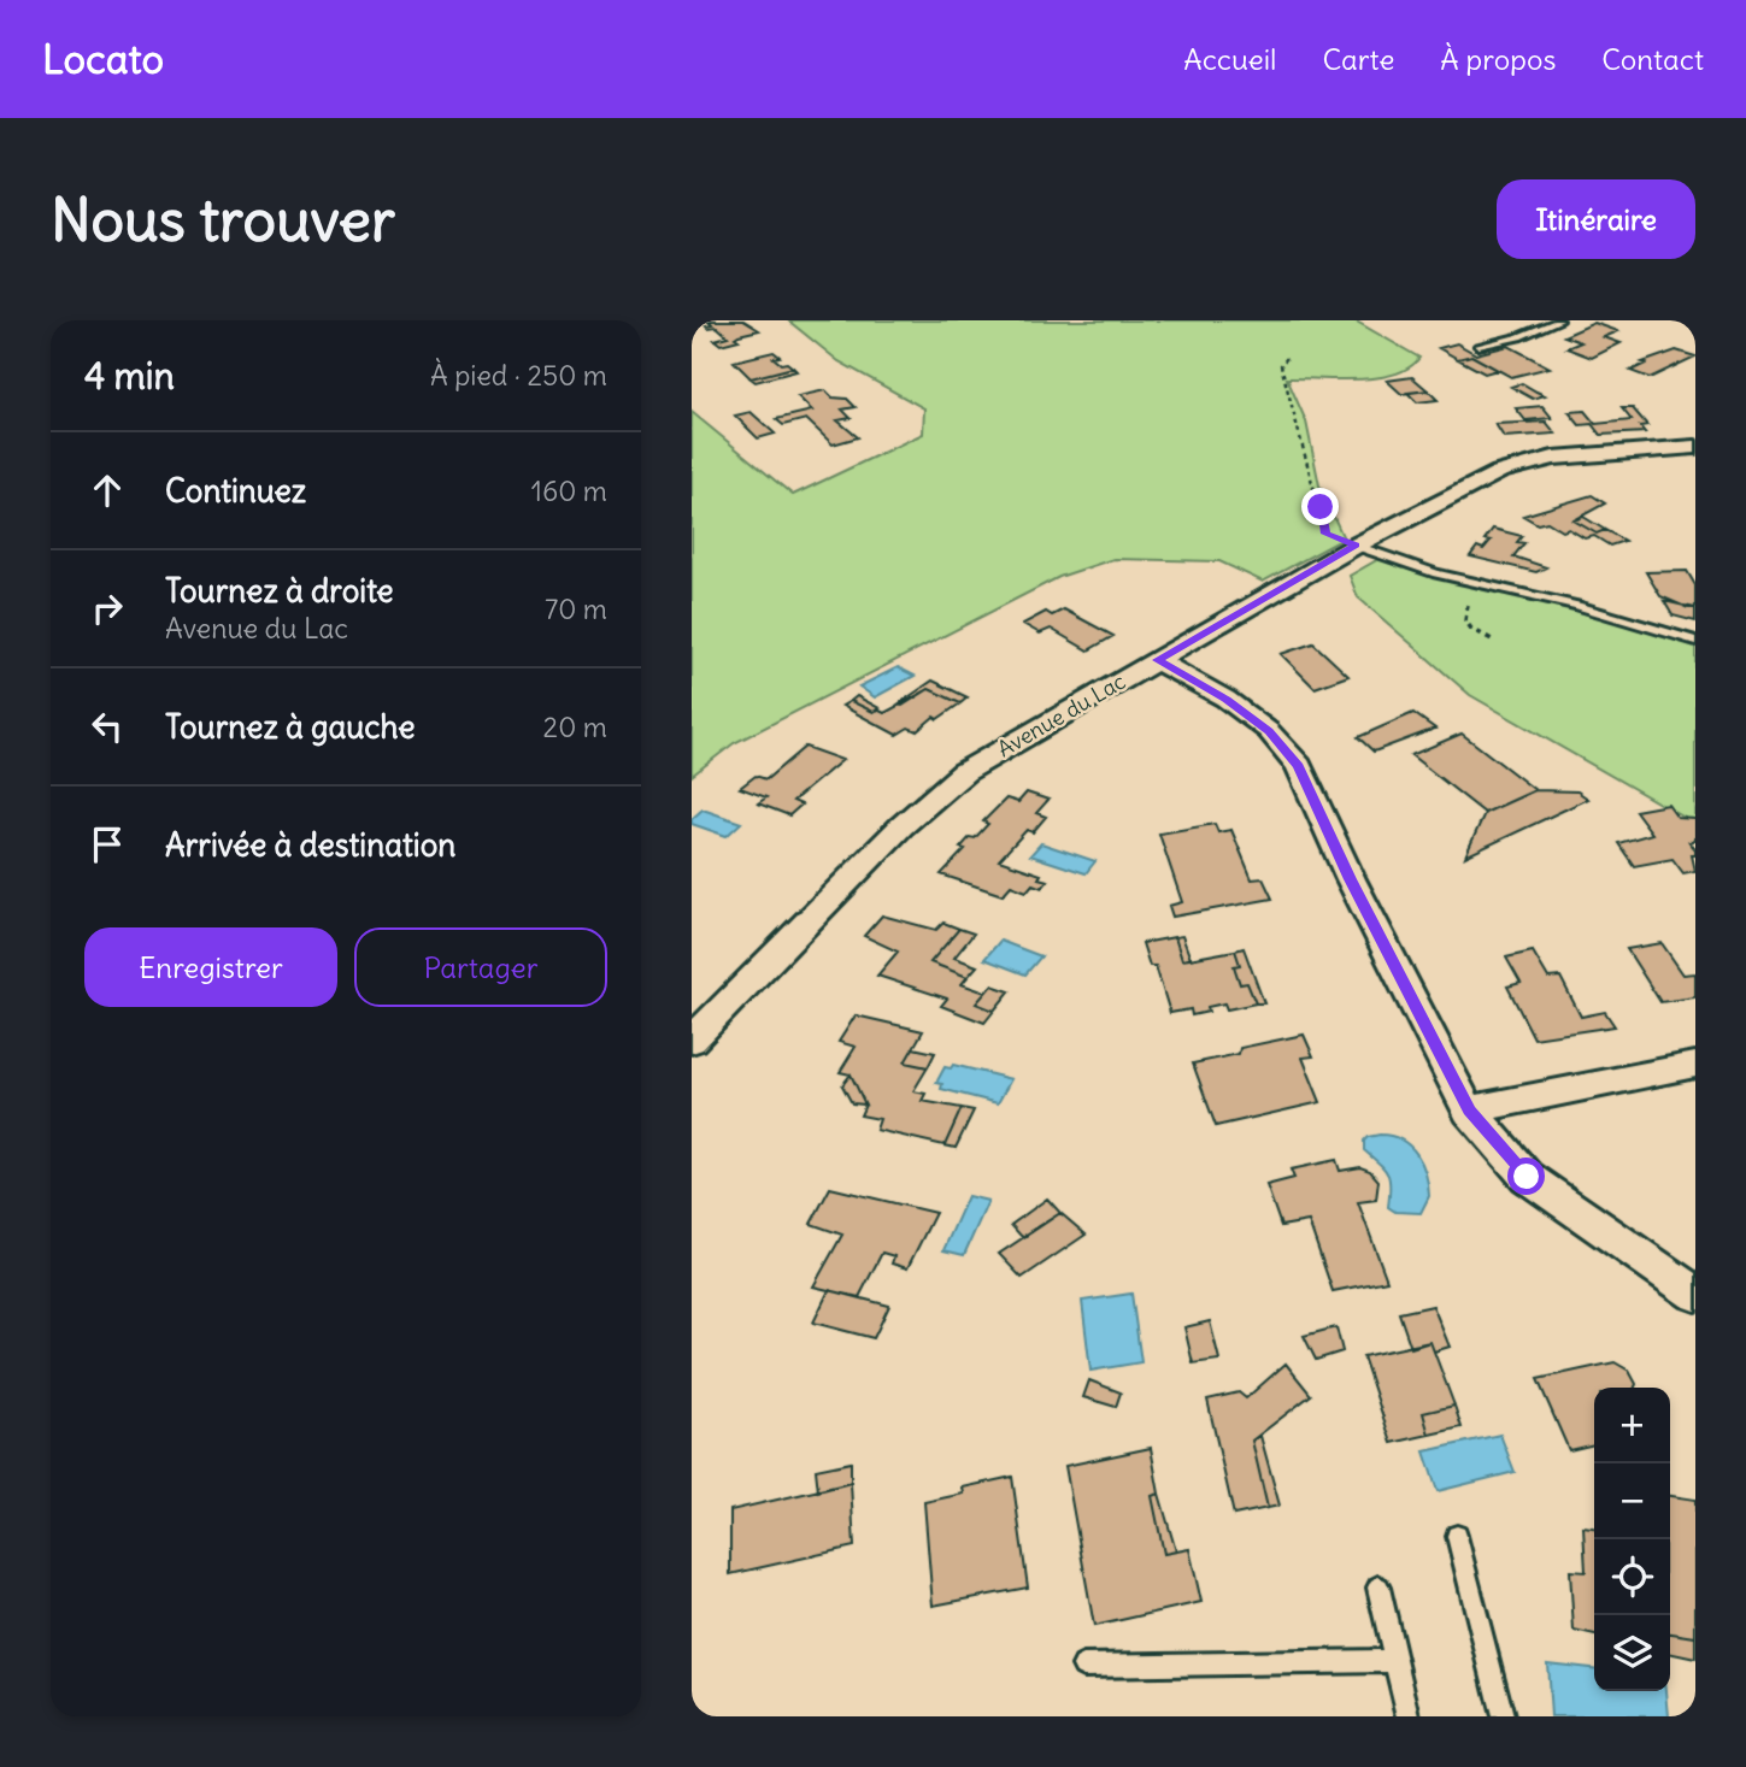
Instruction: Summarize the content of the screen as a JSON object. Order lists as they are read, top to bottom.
{
  "streets": {
    "street": ["Avenue du Lac"]
  },
  "page": {
    "header": "Locato",
    "nav": [
      "Accueil",
      "Carte",
      "À propos",
      "Contact"
    ],
    "buttons": [
      "Itinéraire",
      ["Enregistrer", "Partager"]
    ],
    "title": "Nous trouver",
    "heading": ["4 min", "À pied · 250 m"],
    "list": [
      ["Continuez", "160 m"],
      ["Tournez à droite", "Avenue du Lac", "70 m"],
      ["Tournez à gauche", "20 m"],
      "Arrivée à destination"
    ],
    "map_buttons": ["+", "−"]
  }
}
